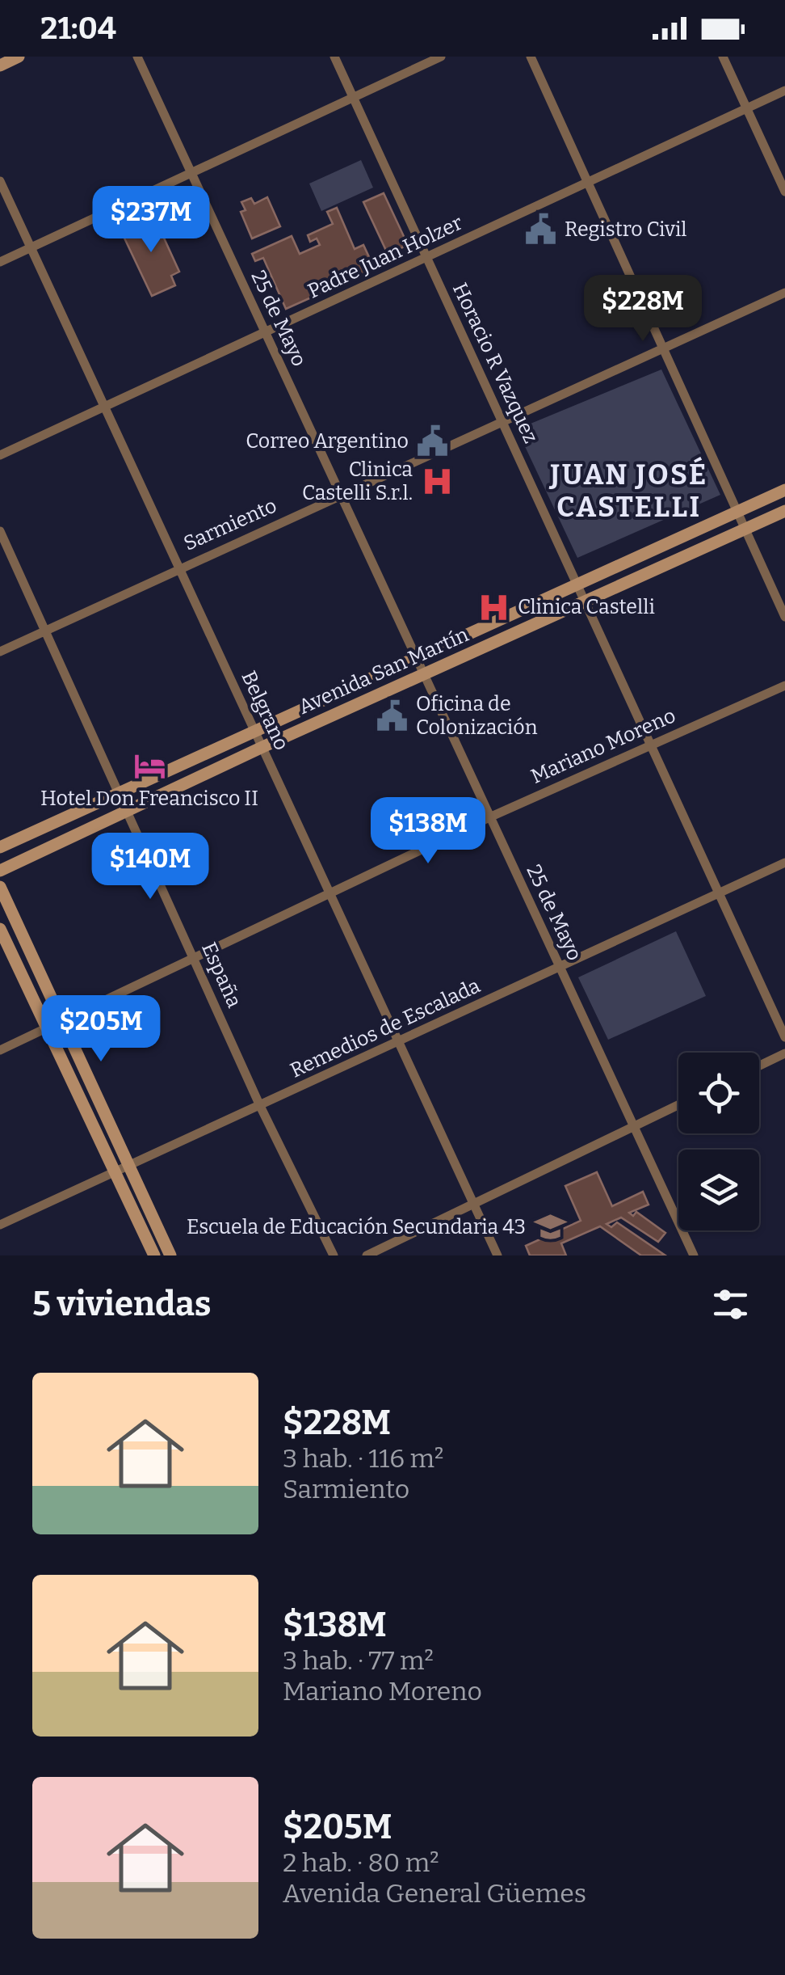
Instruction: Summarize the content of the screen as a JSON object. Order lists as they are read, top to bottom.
{
  "streets": {
    "main road": ["Avenida San Martín"],
    "street": [
      "Padre Juan Holzer",
      "25 de Mayo",
      "Horacio R Vazquez",
      "Sarmiento",
      "Belgrano",
      "Mariano Moreno",
      "España",
      "Remedios de Escalada"
    ]
  },
  "crossings": [
    ["Padre Juan Holzer", "25 de Mayo"],
    ["Padre Juan Holzer", "Horacio R Vazquez"],
    ["Padre Juan Holzer", "Belgrano"],
    ["25 de Mayo", "Sarmiento"],
    ["25 de Mayo", "Avenida San Martín"],
    ["25 de Mayo", "Mariano Moreno"],
    ["25 de Mayo", "Remedios de Escalada"],
    ["Horacio R Vazquez", "Sarmiento"],
    ["Horacio R Vazquez", "Avenida San Martín"],
    ["Horacio R Vazquez", "Mariano Moreno"],
    ["Horacio R Vazquez", "Remedios de Escalada"],
    ["Sarmiento", "Belgrano"],
    ["Sarmiento", "España"],
    ["Avenida San Martín", "Belgrano"],
    ["Avenida San Martín", "España"],
    ["Belgrano", "Mariano Moreno"],
    ["Belgrano", "Remedios de Escalada"],
    ["Mariano Moreno", "España"],
    ["España", "Remedios de Escalada"]
  ],
  "districts": ["JUAN JOSÉ CASTELLI"],
  "places": {
    "public building": ["Registro Civil", "Correo Argentino", "Oficina de Colonización"],
    "hospital": ["Clinica Castelli S.r.l.", "Clinica Castelli"],
    "hotel": ["Hotel Don Freancisco II"],
    "school or university": ["Escuela de Educación Secundaria 43"]
  },
  "page": {
    "status": "21:04",
    "price": [
      "$237M",
      "$228M",
      "$138M",
      "$140M",
      "$205M"
    ],
    "heading": "5 viviendas",
    "list": [
      {
        "name": "$228M",
        "note": "3 hab. · 116 m² · Sarmiento"
      },
      {
        "name": "$138M",
        "note": "3 hab. · 77 m² · Mariano Moreno"
      },
      {
        "name": "$205M",
        "note": "2 hab. · 80 m² · Avenida General Güemes"
      }
    ]
  }
}
